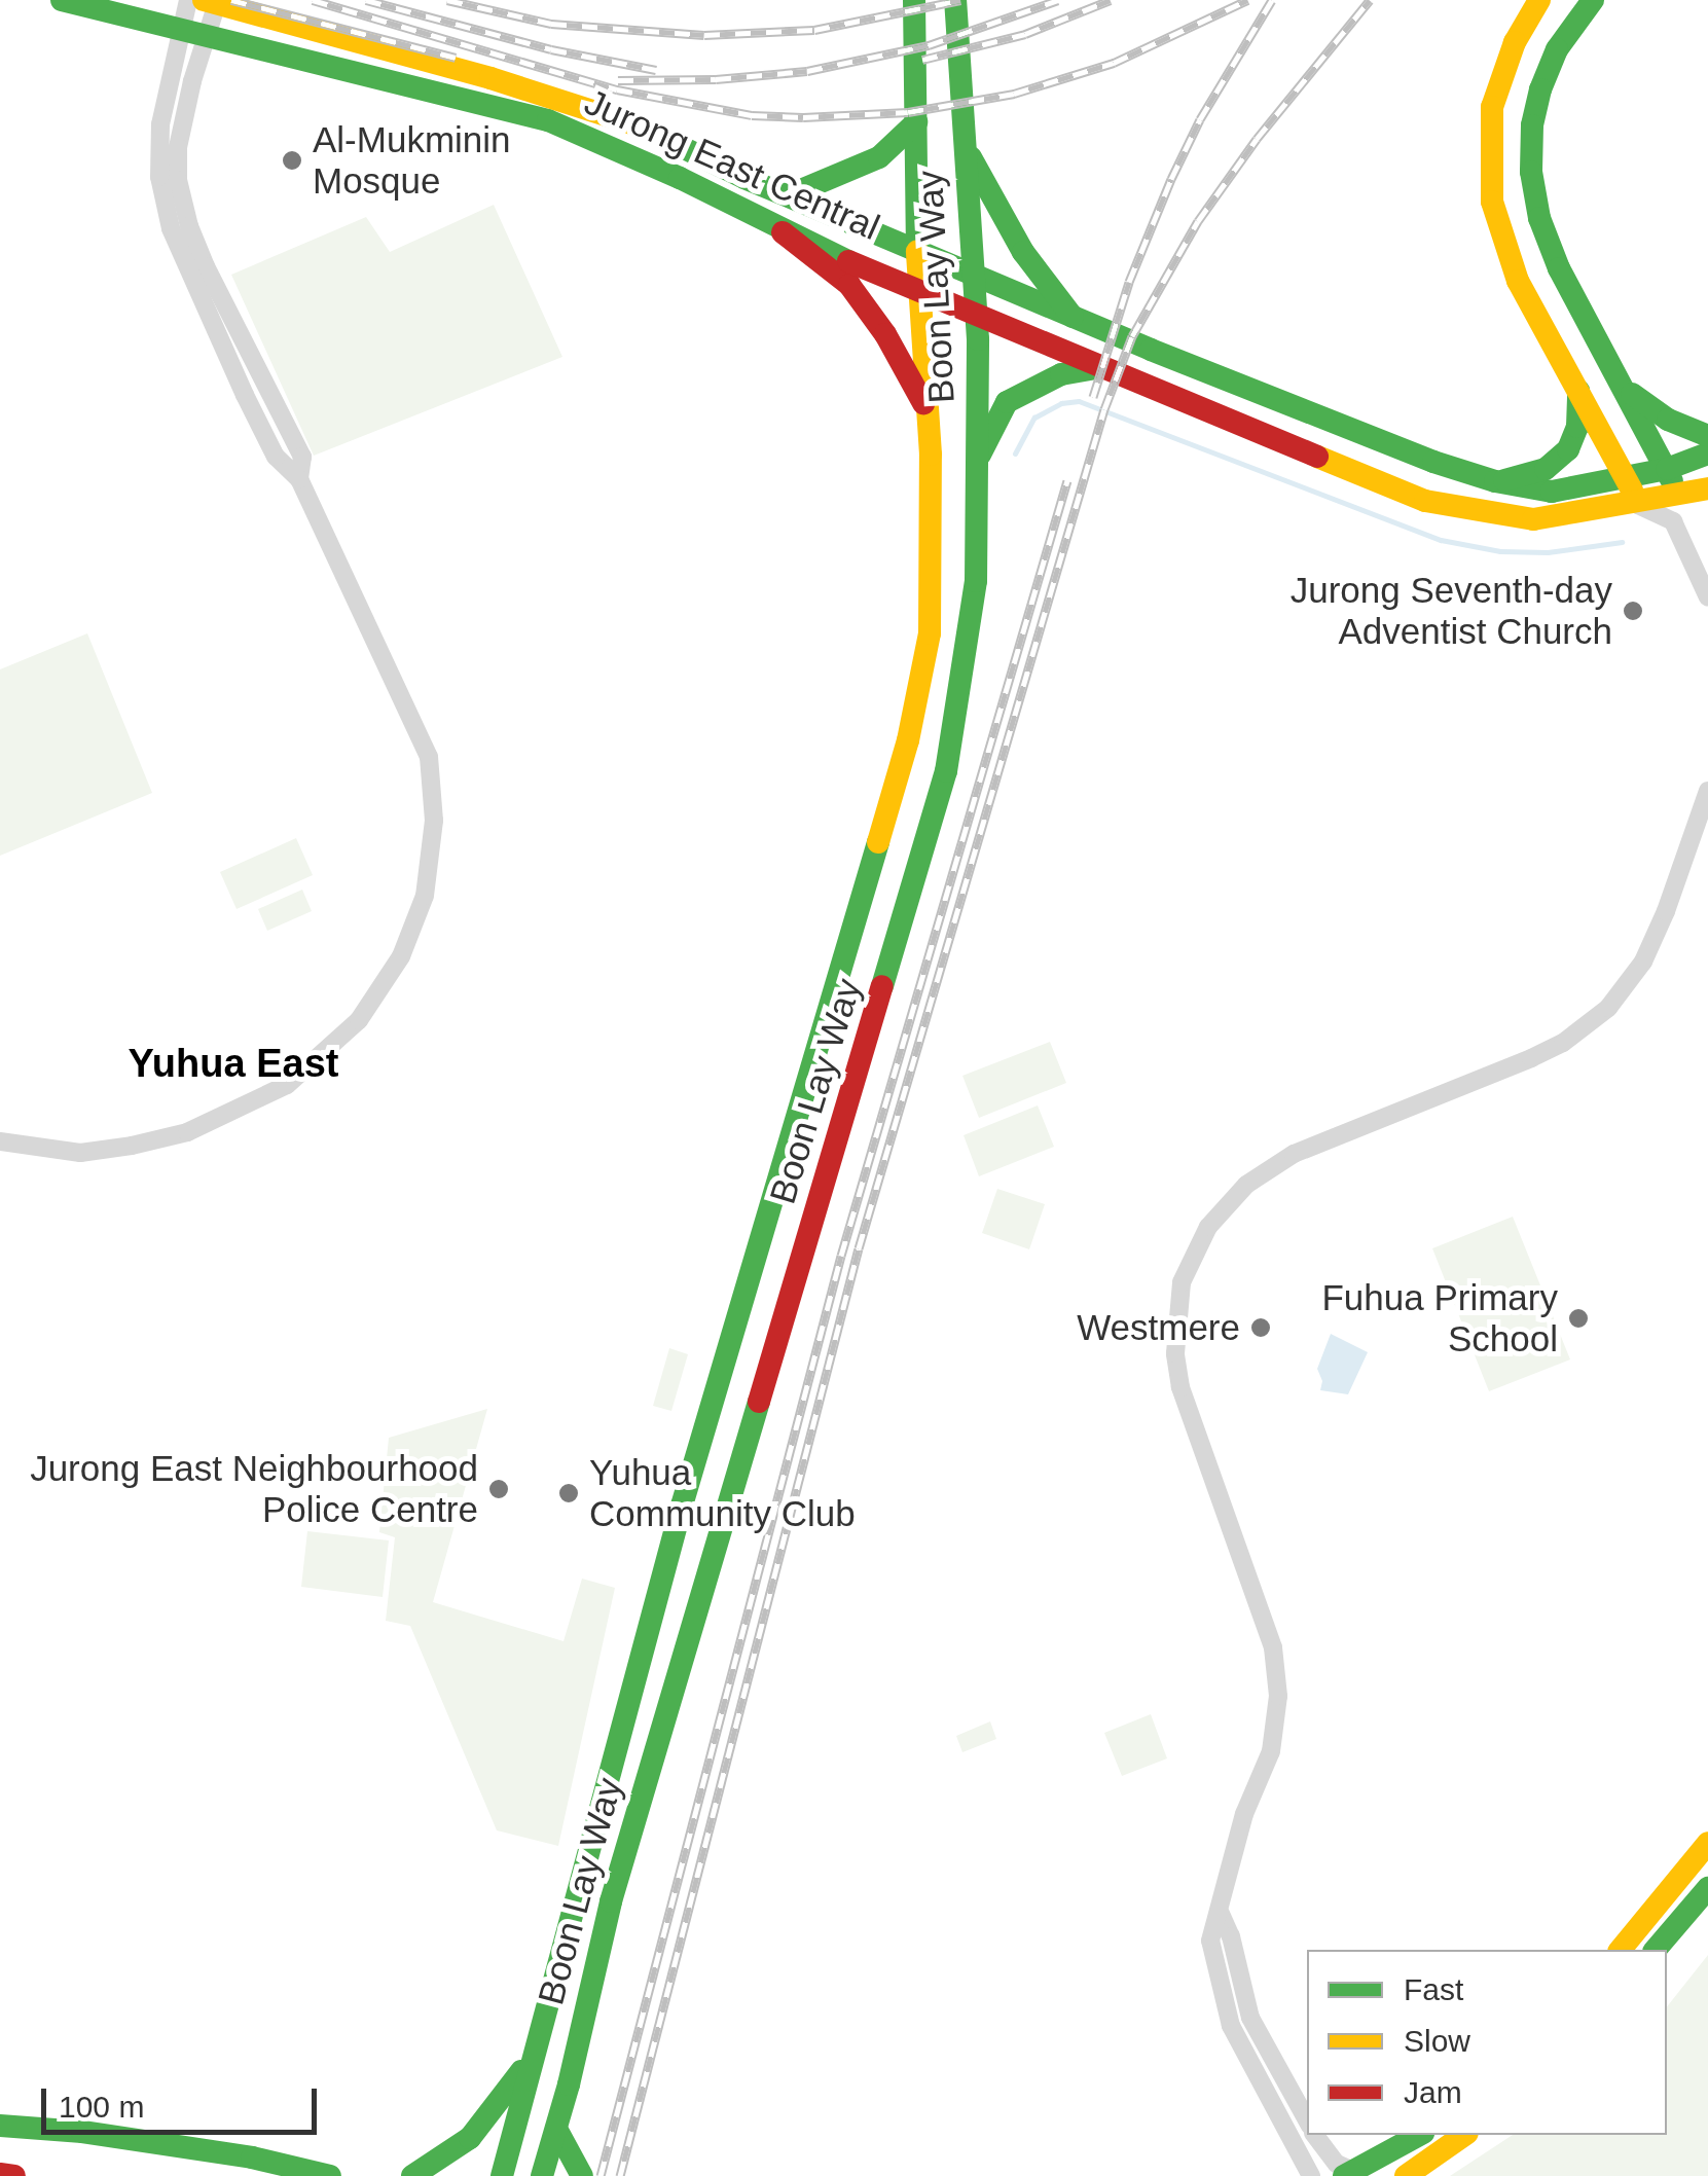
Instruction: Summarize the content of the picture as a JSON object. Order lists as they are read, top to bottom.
{
  "streets": {
    "main road": ["Jurong East Central", "Boon Lay Way"]
  },
  "crossings": [
    ["Jurong East Central", "Boon Lay Way"]
  ],
  "districts": ["Yuhua East"],
  "places": [
    "Al-Mukminin Mosque",
    "Jurong Seventh-day Adventist Church",
    "Fuhua Primary School",
    "Westmere",
    "Jurong East Neighbourhood Police Centre",
    "Yuhua Community Club"
  ],
  "legend": ["Fast", "Slow", "Jam"],
  "scale_bar": "100 m"
}
